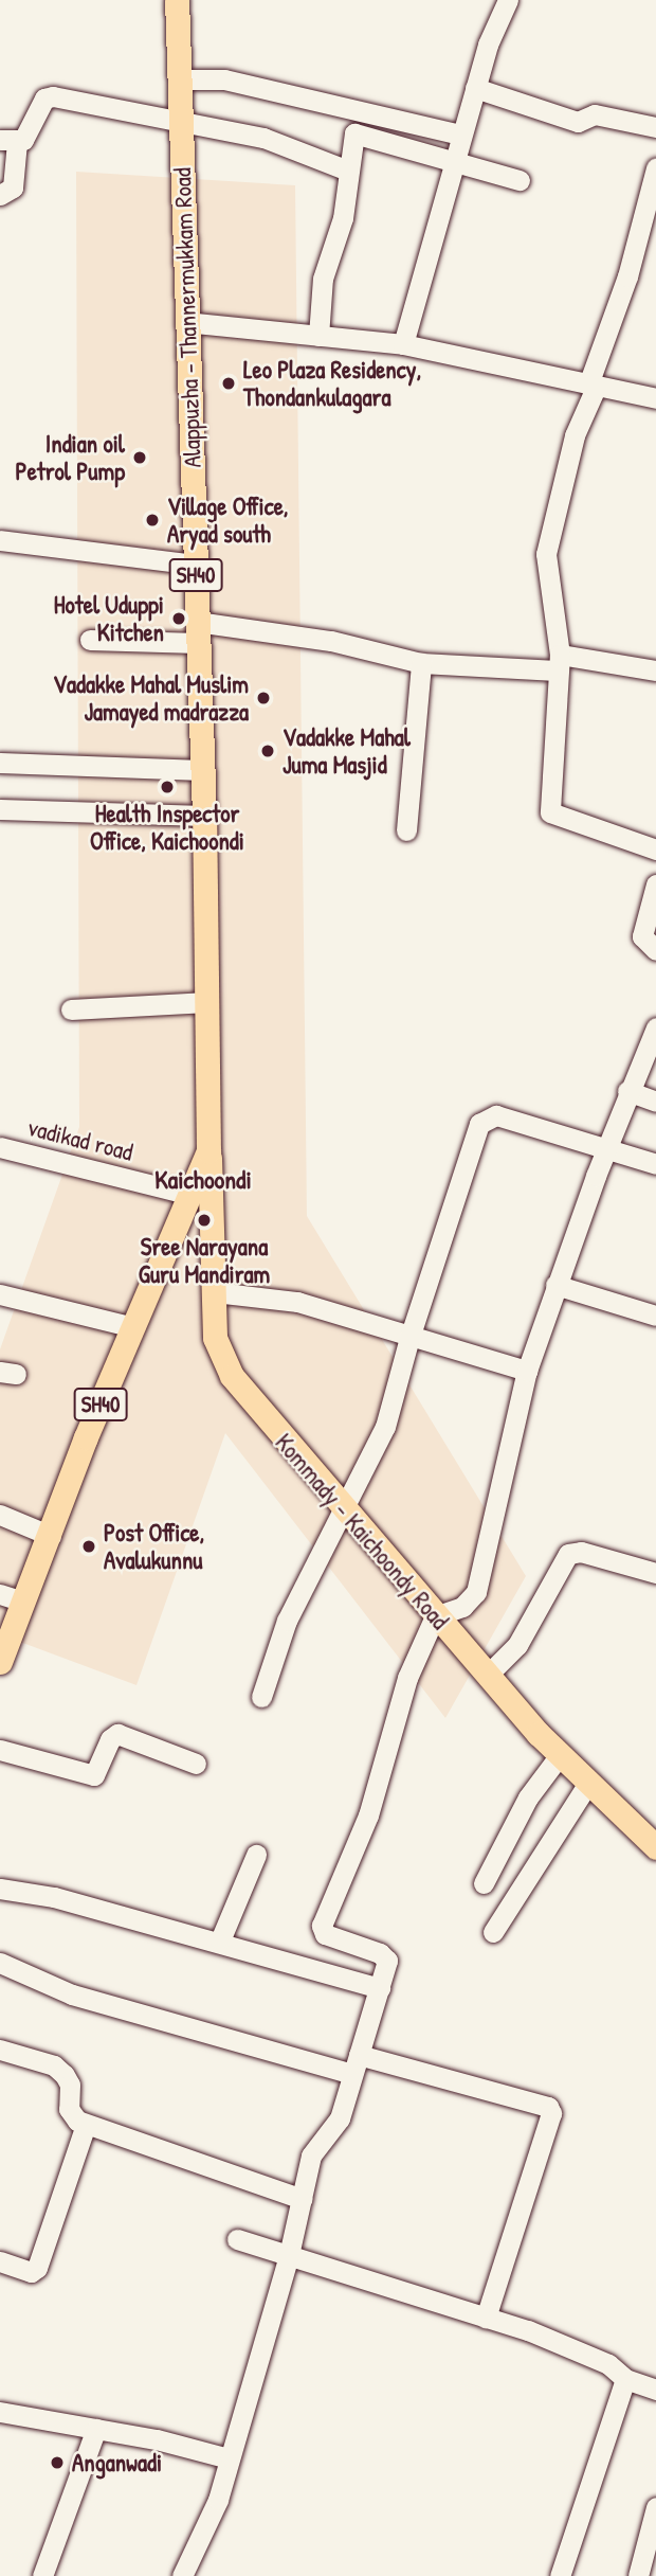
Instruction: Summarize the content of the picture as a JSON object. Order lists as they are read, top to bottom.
{
  "streets": {
    "main road": ["Alappuzha - Thannermukkam Road", "SH40", "Kommady - Kaichoondy Road"],
    "street": ["vadikad road"]
  },
  "crossings": [
    ["Alappuzha - Thannermukkam Road", "vadikad road"],
    ["Alappuzha - Thannermukkam Road", "Kommady - Kaichoondy Road"]
  ],
  "districts": ["Kaichoondi"],
  "places": [
    "Leo Plaza Residency, Thondankulagara",
    "Indian oil Petrol Pump",
    "Village Office, Aryad south",
    "Hotel Uduppi Kitchen",
    "Vadakke Mahal Muslim Jamayed madrazza",
    "Vadakke Mahal Juma Masjid",
    "Health Inspector Office, Kaichoondi",
    "Sree Narayana Guru Mandiram",
    "Post Office, Avalukunnu",
    "Anganwadi"
  ]
}
